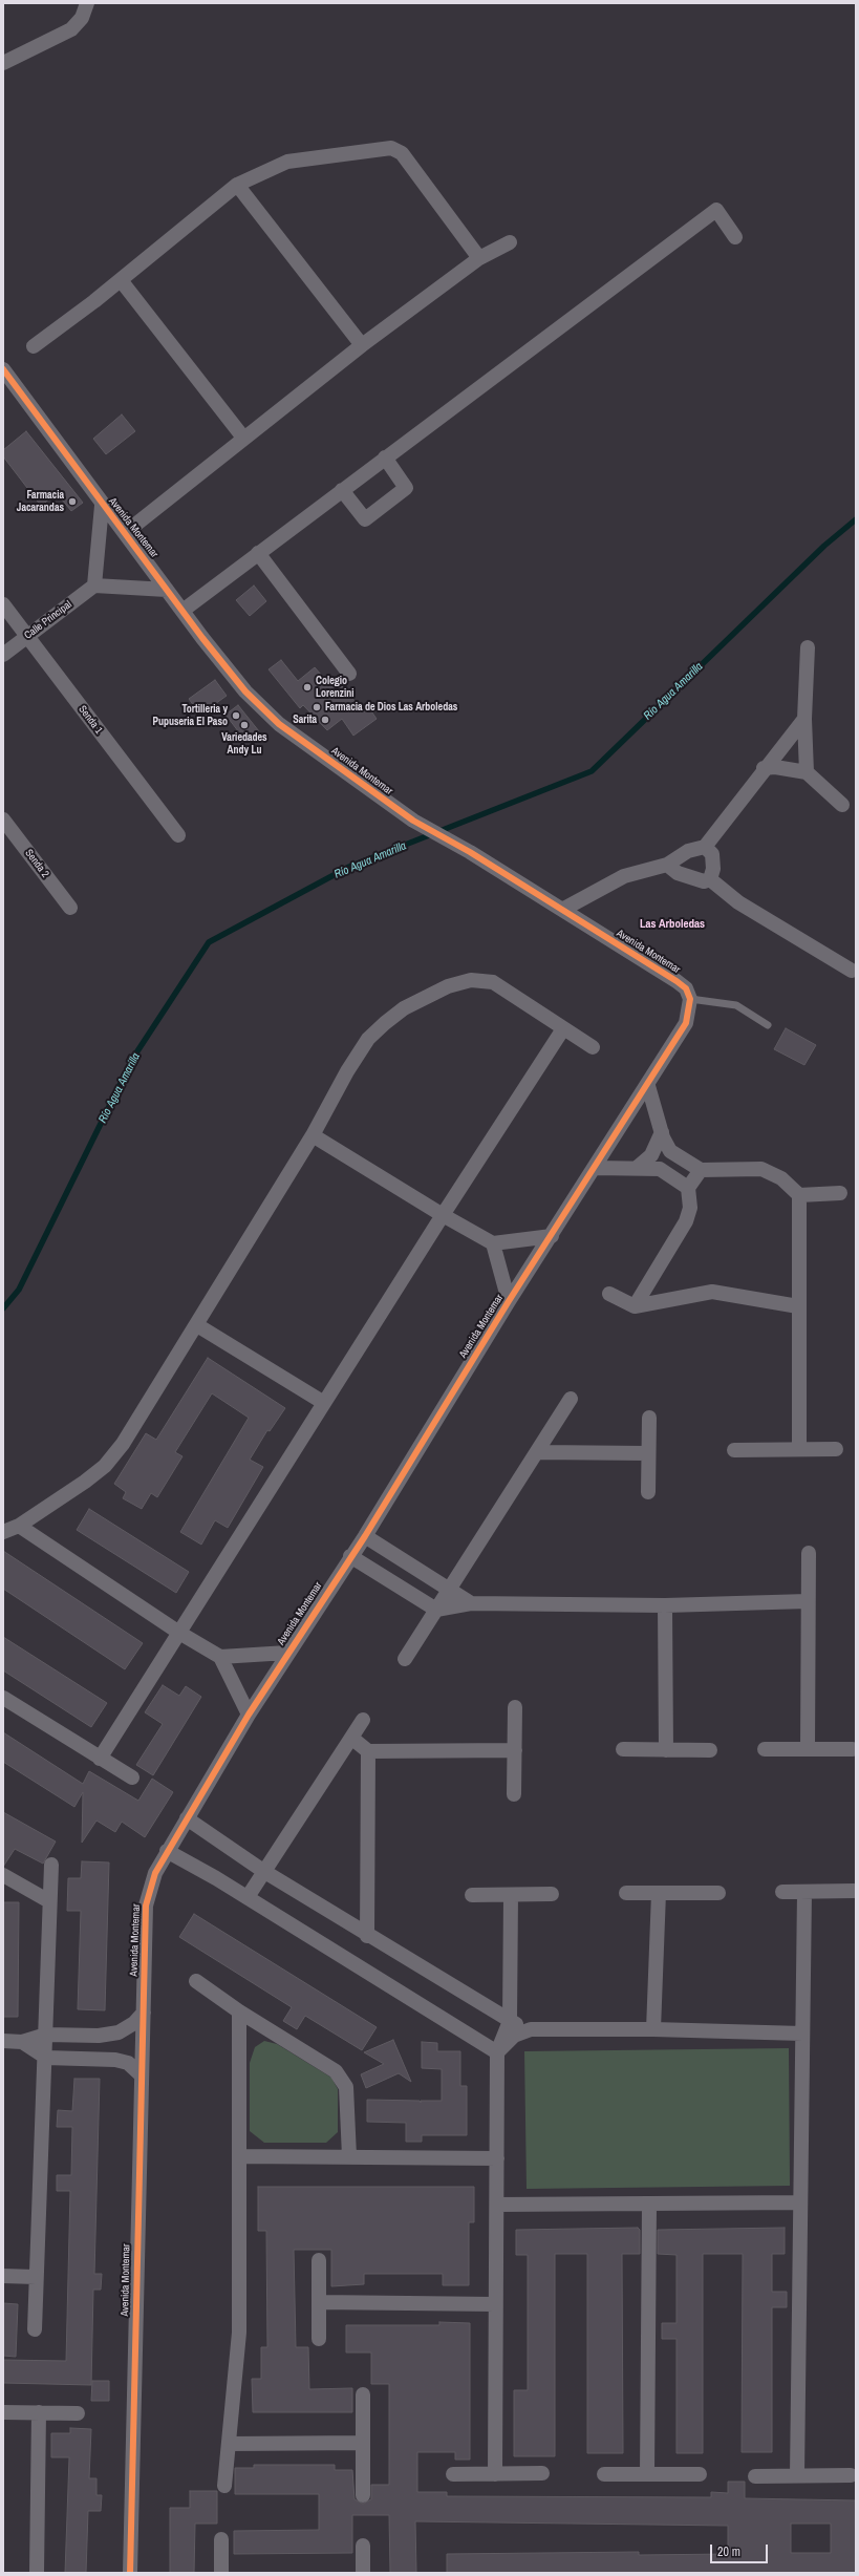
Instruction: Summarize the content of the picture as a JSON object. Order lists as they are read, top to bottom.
{
  "streets": {
    "street": [
      "Avenida Montemar",
      "Calle Principal",
      "Senda 1",
      "Senda 2"
    ]
  },
  "crossings": [
    ["Calle Principal", "Senda 1"]
  ],
  "districts": ["Las Arboledas"],
  "water": ["Río Agua Amarilla"],
  "places": [
    "Farmacia Jacarandas",
    "Colegio Lorenzini",
    "Farmacia de Dios Las Arboledas",
    "Tortilleria y Pupuseria El Paso",
    "Sarita",
    "Variedades Andy Lu"
  ],
  "scale_bar": "20 m"
}
